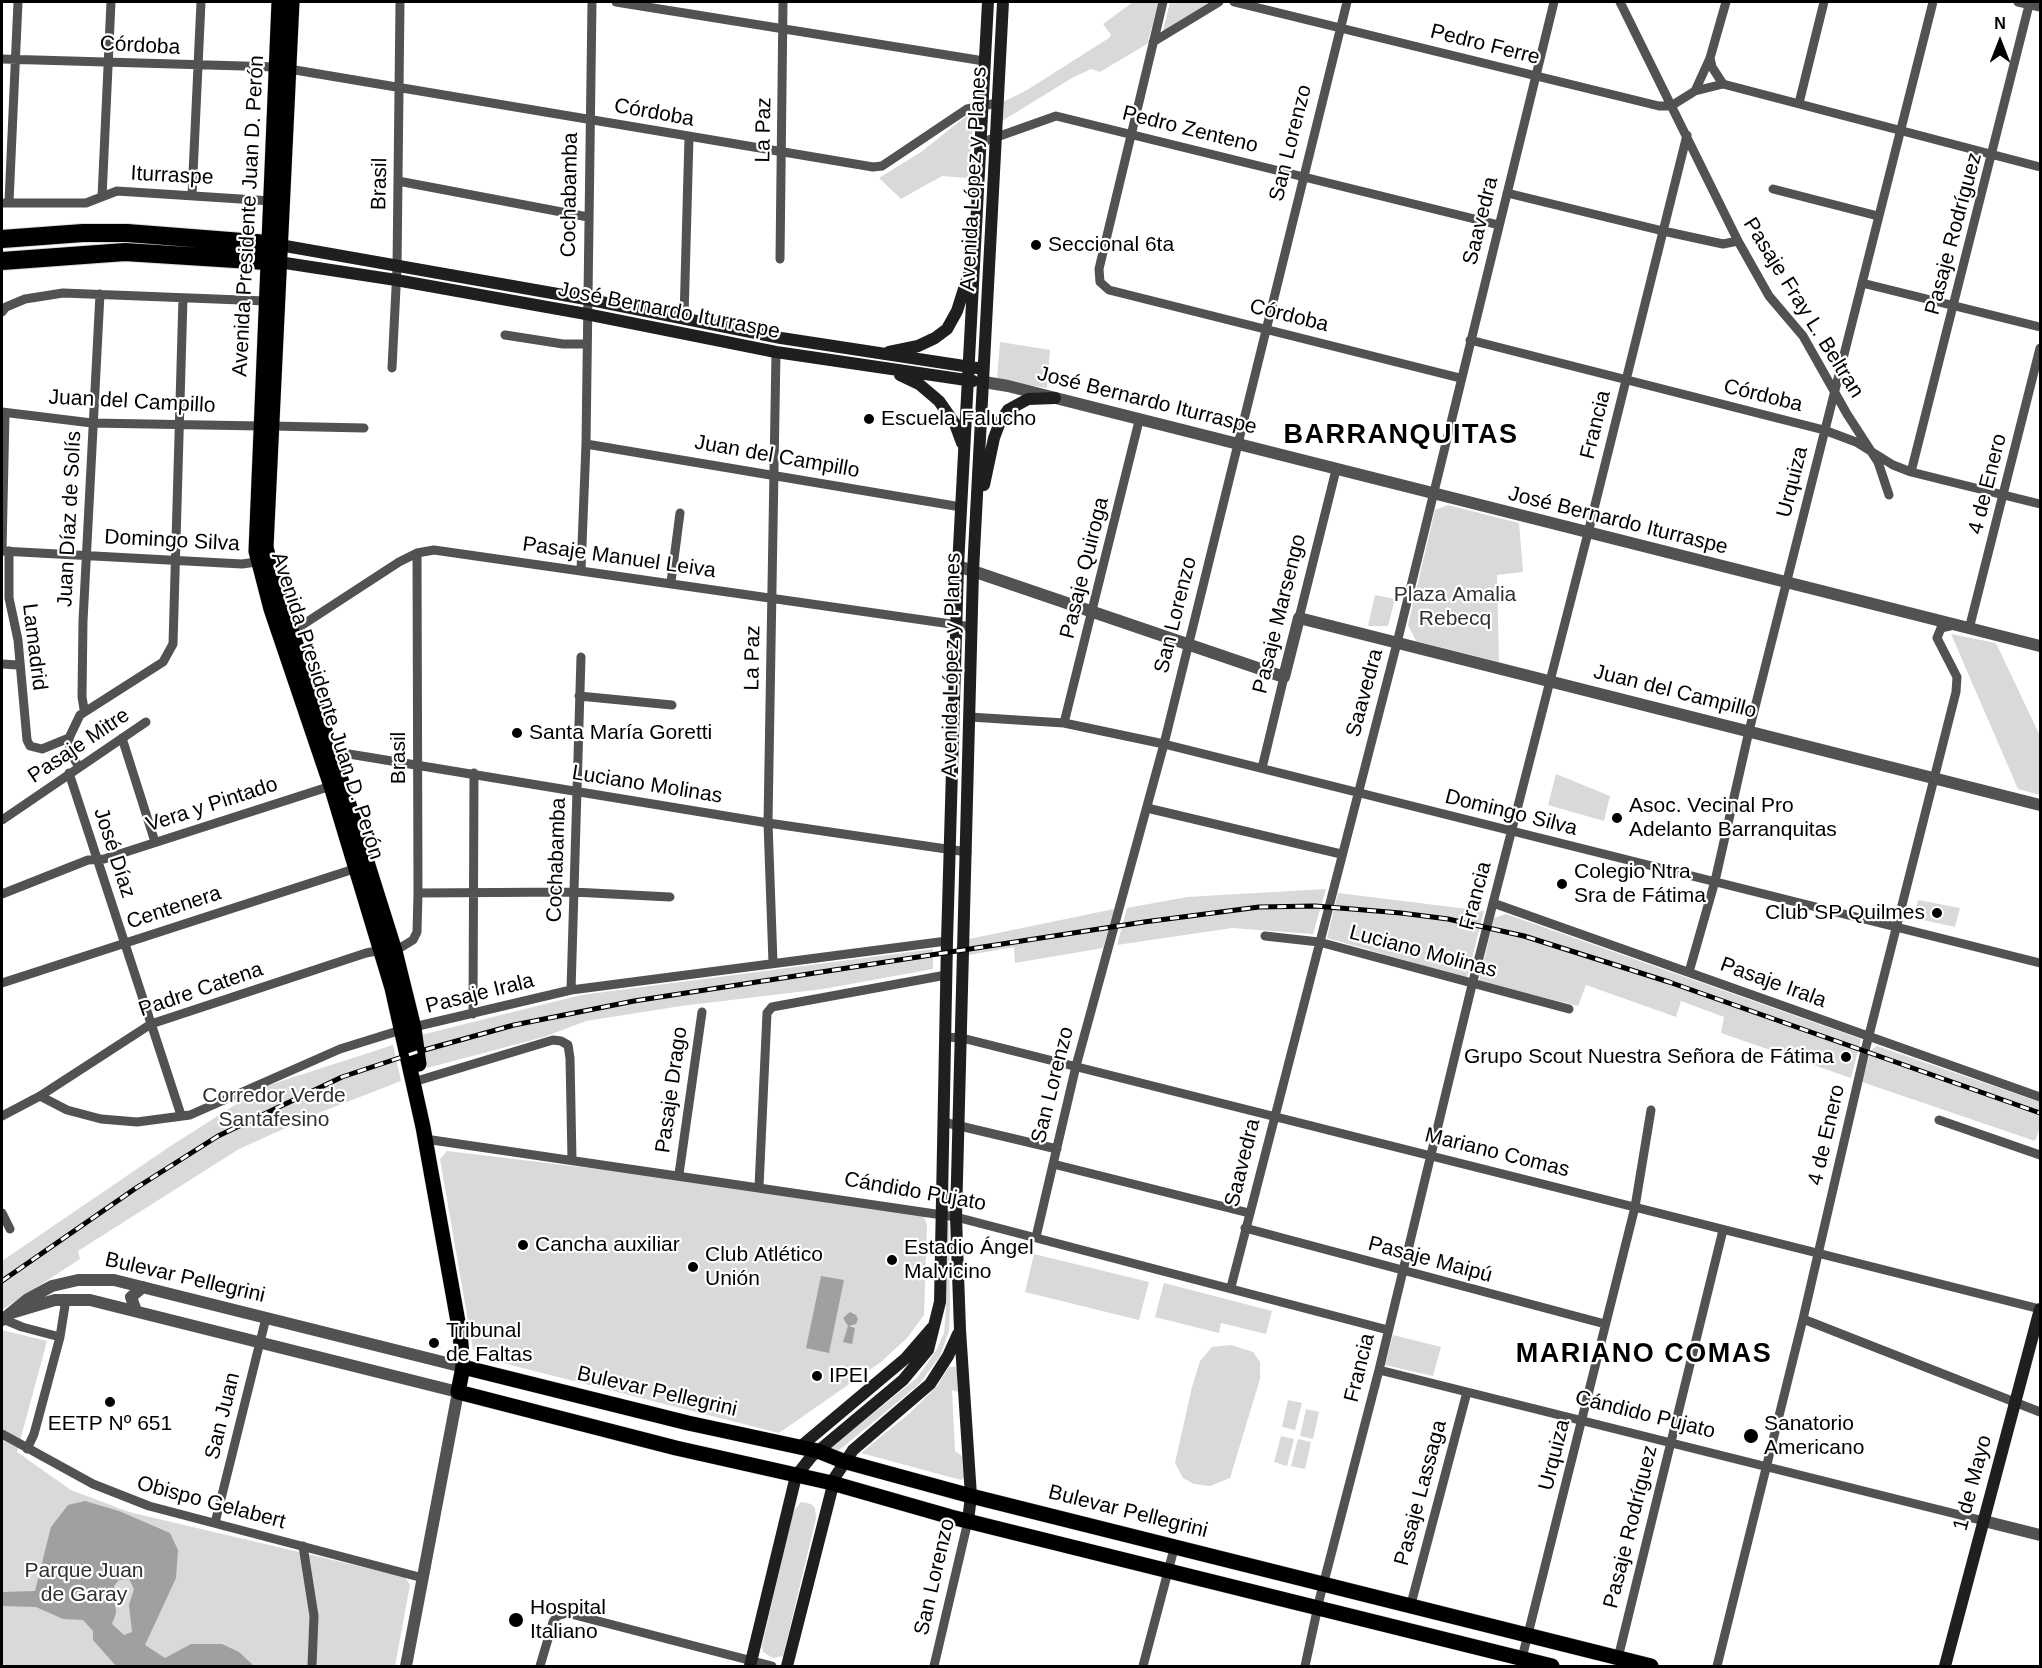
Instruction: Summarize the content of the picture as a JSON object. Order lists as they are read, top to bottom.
{
  "streets": {
    "main road": [
      "San Lorenzo",
      "Avenida López y Planes",
      "Avenida Presidente Juan D. Perón",
      "José Bernardo Iturraspe",
      "Bulevar Pellegrini",
      "1 de Mayo"
    ],
    "street": [
      "Pedro Ferre",
      "Córdoba",
      "La Paz",
      "Pedro Zenteno",
      "Iturraspe",
      "Brasil",
      "Cochabamba",
      "Saavedra",
      "Pasaje Rodríguez",
      "Pasaje Fray L. Beltran",
      "Juan del Campillo",
      "Francia",
      "Urquiza",
      "4 de Enero",
      "Juan Díaz de Solís",
      "Domingo Silva",
      "Pasaje Manuel Leiva",
      "Pasaje Quiroga",
      "Pasaje Marsengo",
      "Lamadrid",
      "Pasaje Mitre",
      "Luciano Molinas",
      "Vera y Pintado",
      "José Díaz",
      "Centenera",
      "Pasaje Irala",
      "Padre Catena",
      "Pasaje Drago",
      "Mariano Comas",
      "Cándido Pujato",
      "Pasaje Maipú",
      "San Juan",
      "Pasaje Lassaga",
      "Obispo Gelabert"
    ]
  },
  "crossings": [
    ["Pedro Ferre", "San Lorenzo"],
    ["Pedro Ferre", "Saavedra"],
    ["Pedro Ferre", "Pasaje Fray L. Beltran"],
    ["Córdoba", "La Paz"],
    ["Córdoba", "Pedro Zenteno"],
    ["Córdoba", "San Lorenzo"],
    ["Córdoba", "Avenida López y Planes"],
    ["Córdoba", "Brasil"],
    ["Córdoba", "Cochabamba"],
    ["Córdoba", "Avenida Presidente Juan D. Perón"],
    ["Córdoba", "Saavedra"],
    ["Córdoba", "Pasaje Rodríguez"],
    ["Córdoba", "Pasaje Fray L. Beltran"],
    ["Córdoba", "Francia"],
    ["Córdoba", "Urquiza"],
    ["Córdoba", "4 de Enero"],
    ["La Paz", "José Bernardo Iturraspe"],
    ["La Paz", "Juan del Campillo"],
    ["La Paz", "Pasaje Manuel Leiva"],
    ["La Paz", "Luciano Molinas"],
    ["La Paz", "Pasaje Irala"],
    ["Pedro Zenteno", "San Lorenzo"],
    ["Pedro Zenteno", "Avenida López y Planes"],
    ["Pedro Zenteno", "Saavedra"],
    ["San Lorenzo", "Avenida López y Planes"],
    ["San Lorenzo", "José Bernardo Iturraspe"],
    ["San Lorenzo", "Domingo Silva"],
    ["San Lorenzo", "Mariano Comas"],
    ["San Lorenzo", "Cándido Pujato"],
    ["San Lorenzo", "Bulevar Pellegrini"],
    ["Iturraspe", "Avenida Presidente Juan D. Perón"],
    ["Avenida López y Planes", "José Bernardo Iturraspe"],
    ["Avenida López y Planes", "Juan del Campillo"],
    ["Avenida López y Planes", "Domingo Silva"],
    ["Avenida López y Planes", "Pasaje Manuel Leiva"],
    ["Avenida López y Planes", "Luciano Molinas"],
    ["Avenida López y Planes", "Pasaje Irala"],
    ["Avenida López y Planes", "Mariano Comas"],
    ["Avenida López y Planes", "Cándido Pujato"],
    ["Avenida López y Planes", "Bulevar Pellegrini"],
    ["Brasil", "Avenida Presidente Juan D. Perón"],
    ["Brasil", "José Bernardo Iturraspe"],
    ["Brasil", "Pasaje Manuel Leiva"],
    ["Brasil", "Luciano Molinas"],
    ["Brasil", "Padre Catena"],
    ["Cochabamba", "José Bernardo Iturraspe"],
    ["Cochabamba", "Juan del Campillo"],
    ["Cochabamba", "Pasaje Manuel Leiva"],
    ["Cochabamba", "Luciano Molinas"],
    ["Cochabamba", "Pasaje Irala"],
    ["Avenida Presidente Juan D. Perón", "José Bernardo Iturraspe"],
    ["Avenida Presidente Juan D. Perón", "Juan del Campillo"],
    ["Avenida Presidente Juan D. Perón", "Domingo Silva"],
    ["Avenida Presidente Juan D. Perón", "Pasaje Manuel Leiva"],
    ["Avenida Presidente Juan D. Perón", "Luciano Molinas"],
    ["Avenida Presidente Juan D. Perón", "Vera y Pintado"],
    ["Avenida Presidente Juan D. Perón", "Centenera"],
    ["Avenida Presidente Juan D. Perón", "Pasaje Irala"],
    ["Avenida Presidente Juan D. Perón", "Padre Catena"],
    ["Avenida Presidente Juan D. Perón", "Cándido Pujato"],
    ["Avenida Presidente Juan D. Perón", "Bulevar Pellegrini"],
    ["Avenida Presidente Juan D. Perón", "Obispo Gelabert"],
    ["Saavedra", "José Bernardo Iturraspe"],
    ["Saavedra", "Juan del Campillo"],
    ["Saavedra", "Domingo Silva"],
    ["Saavedra", "Luciano Molinas"],
    ["Saavedra", "Mariano Comas"],
    ["Saavedra", "Cándido Pujato"],
    ["Saavedra", "Pasaje Maipú"],
    ["Pasaje Rodríguez", "Mariano Comas"],
    ["Pasaje Rodríguez", "Cándido Pujato"],
    ["Pasaje Rodríguez", "Bulevar Pellegrini"],
    ["Pasaje Fray L. Beltran", "Francia"],
    ["Pasaje Fray L. Beltran", "Urquiza"],
    ["José Bernardo Iturraspe", "Francia"],
    ["José Bernardo Iturraspe", "Urquiza"],
    ["José Bernardo Iturraspe", "4 de Enero"],
    ["José Bernardo Iturraspe", "Pasaje Quiroga"],
    ["José Bernardo Iturraspe", "Pasaje Marsengo"],
    ["Juan del Campillo", "Francia"],
    ["Juan del Campillo", "Urquiza"],
    ["Juan del Campillo", "4 de Enero"],
    ["Juan del Campillo", "Juan Díaz de Solís"],
    ["Juan del Campillo", "Pasaje Marsengo"],
    ["Juan del Campillo", "Lamadrid"],
    ["Francia", "Domingo Silva"],
    ["Francia", "Luciano Molinas"],
    ["Francia", "Pasaje Irala"],
    ["Francia", "Mariano Comas"],
    ["Francia", "Cándido Pujato"],
    ["Francia", "Pasaje Maipú"],
    ["Francia", "Bulevar Pellegrini"],
    ["Urquiza", "Domingo Silva"],
    ["Urquiza", "Pasaje Irala"],
    ["Urquiza", "Mariano Comas"],
    ["Urquiza", "Cándido Pujato"],
    ["Urquiza", "Pasaje Maipú"],
    ["Urquiza", "Bulevar Pellegrini"],
    ["4 de Enero", "Domingo Silva"],
    ["4 de Enero", "Pasaje Irala"],
    ["4 de Enero", "Mariano Comas"],
    ["4 de Enero", "Cándido Pujato"],
    ["Juan Díaz de Solís", "Domingo Silva"],
    ["Domingo Silva", "Pasaje Quiroga"],
    ["Domingo Silva", "Pasaje Marsengo"],
    ["Domingo Silva", "Lamadrid"],
    ["Pasaje Mitre", "José Díaz"],
    ["Vera y Pintado", "José Díaz"],
    ["José Díaz", "Centenera"],
    ["José Díaz", "Pasaje Irala"],
    ["José Díaz", "Padre Catena"],
    ["Pasaje Irala", "Padre Catena"],
    ["Pasaje Drago", "Cándido Pujato"],
    ["Mariano Comas", "1 de Mayo"],
    ["Cándido Pujato", "1 de Mayo"],
    ["Cándido Pujato", "Pasaje Lassaga"],
    ["Bulevar Pellegrini", "San Juan"],
    ["Bulevar Pellegrini", "Pasaje Lassaga"],
    ["San Juan", "Obispo Gelabert"]
  ],
  "districts": ["BARRANQUITAS", "MARIANO COMAS"],
  "parks": ["Plaza Amalia Rebecq", "Corredor Verde Santafesino", "Parque Juan de Garay"],
  "places": [
    "Seccional 6ta",
    "Escuela Falucho",
    "Santa María Goretti",
    "Asoc. Vecinal Pro Adelanto Barranquitas",
    "Colegio Ntra Sra de Fátima",
    "Club SP Quilmes",
    "Grupo Scout Nuestra Señora de Fátima",
    "Cancha auxiliar",
    "Estadio Ángel Malvicino",
    "Club Atlético Unión",
    "Tribunal de Faltas",
    "IPEI",
    "EETP Nº 651",
    "Sanatorio Americano",
    "Hospital Italiano"
  ],
  "north": "top"
}
